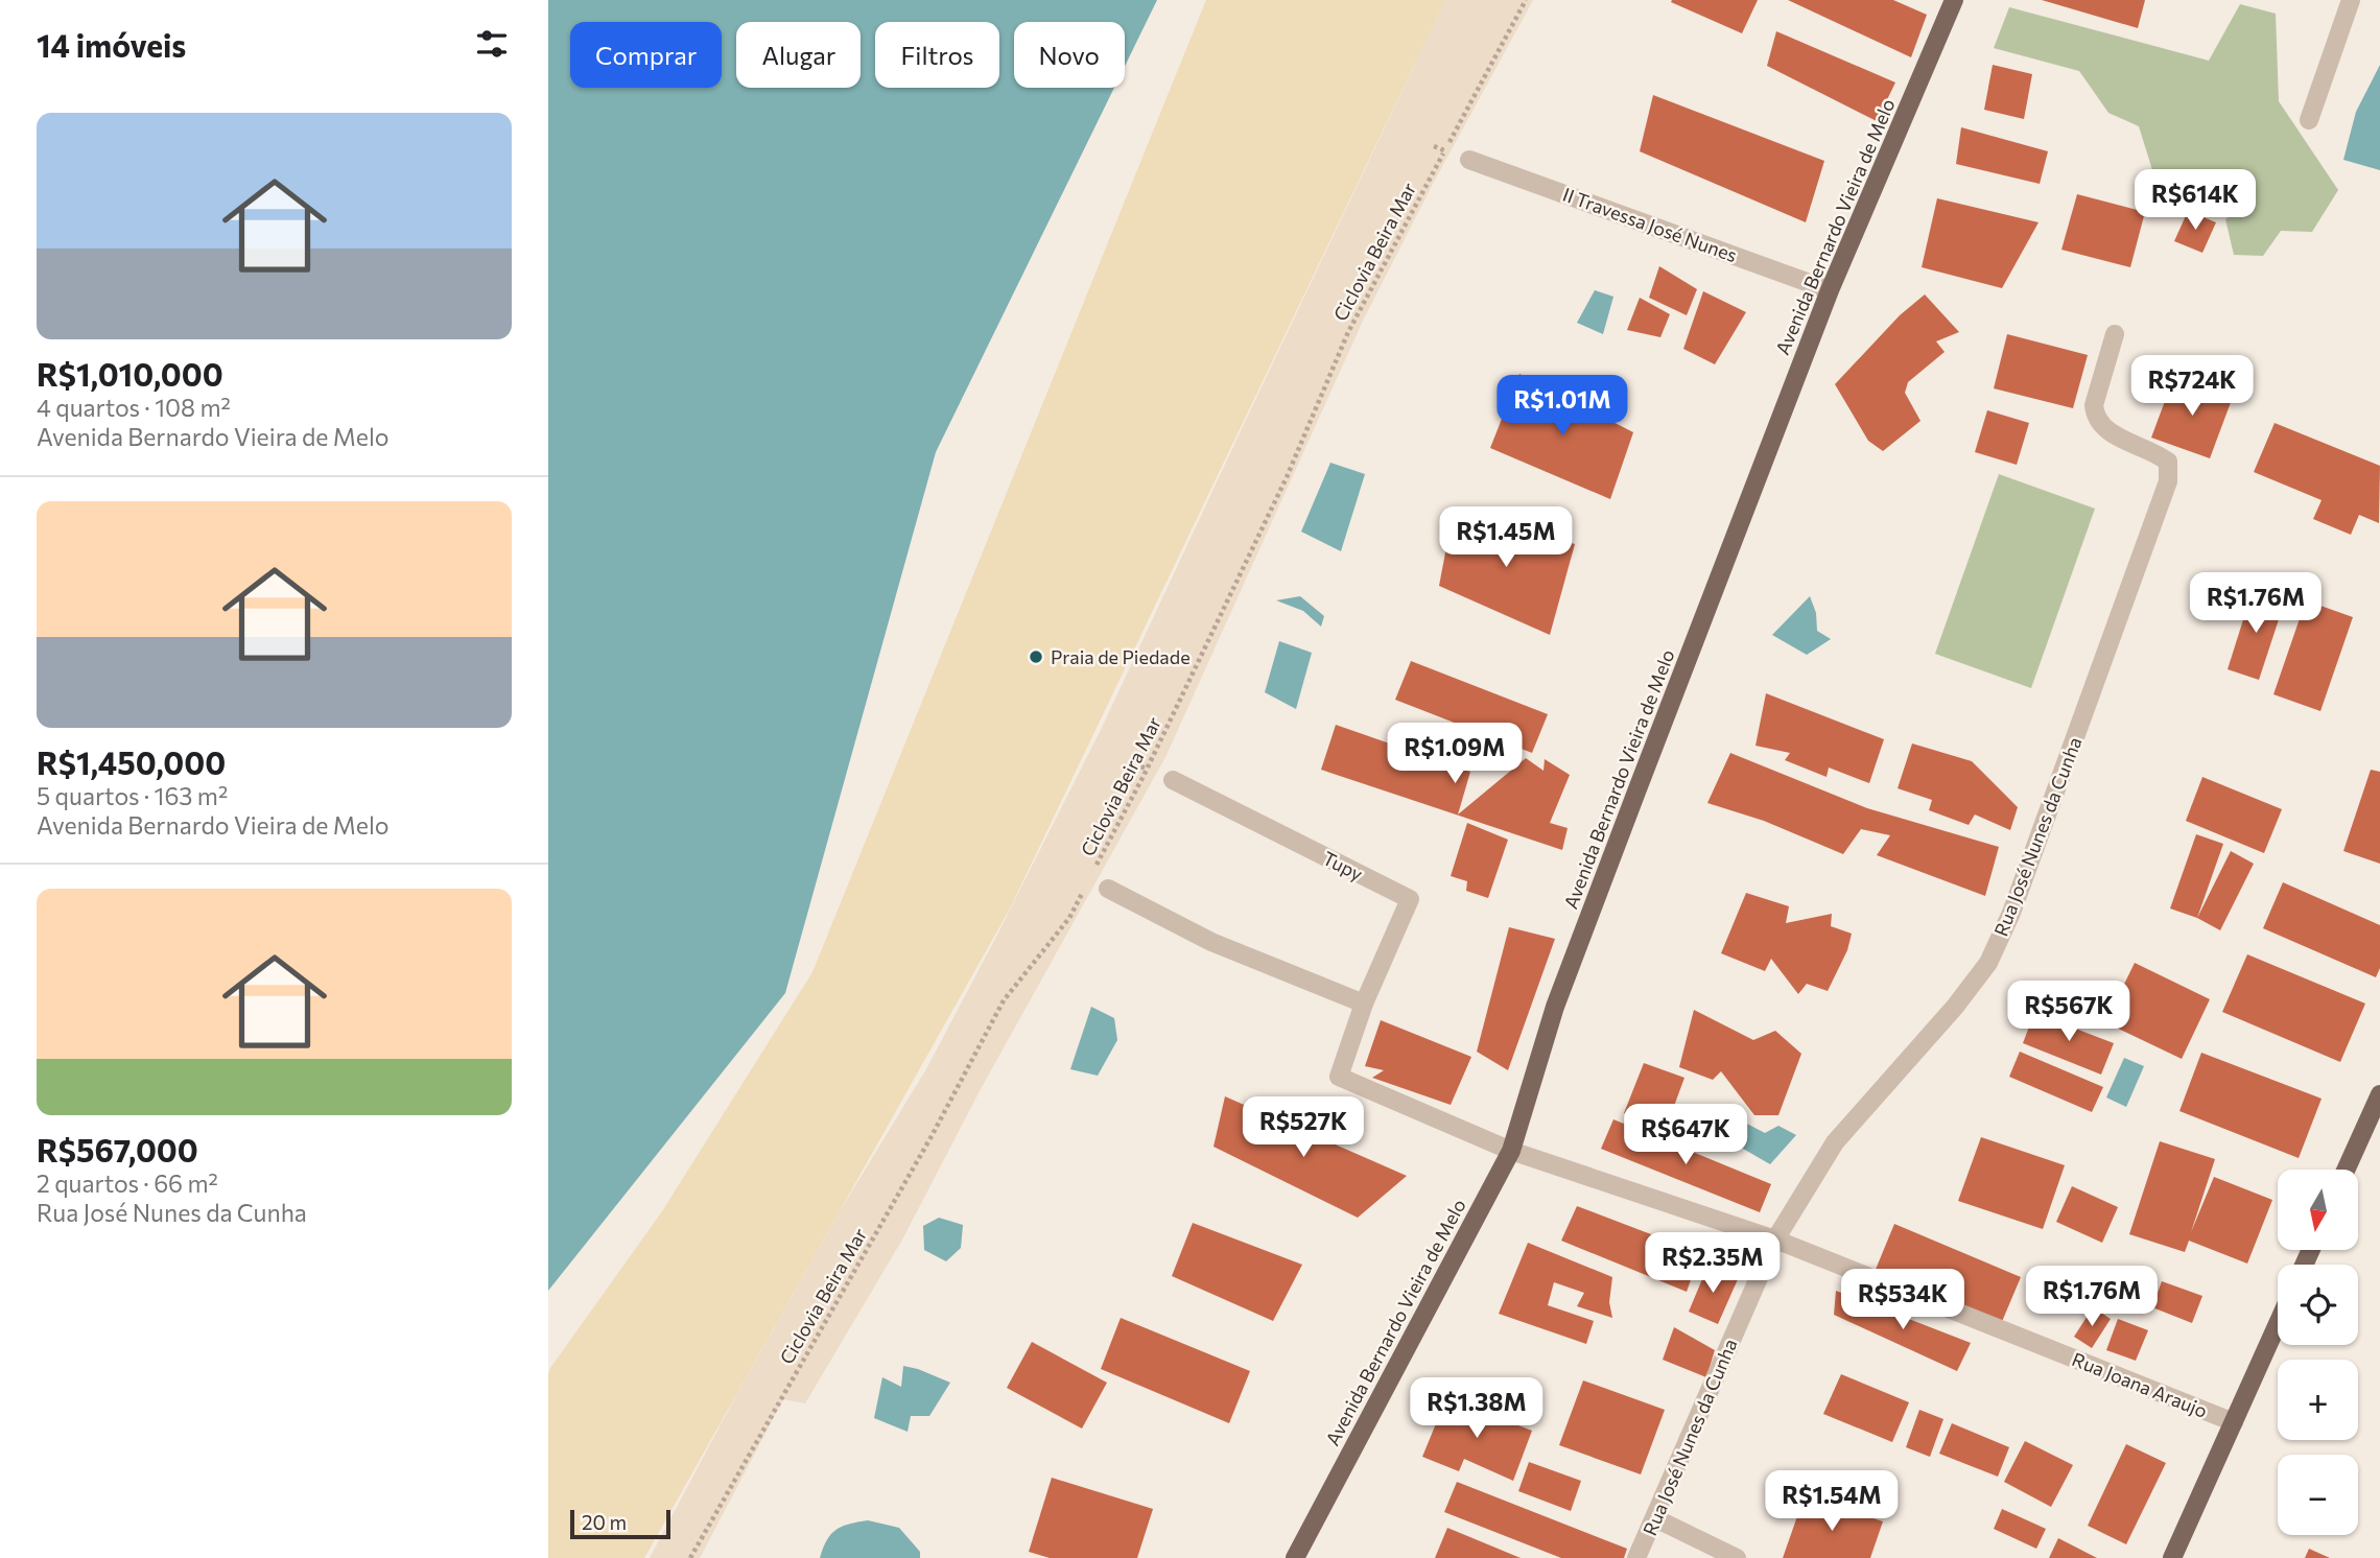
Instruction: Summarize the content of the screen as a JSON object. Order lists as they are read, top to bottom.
{
  "streets": {
    "main road": ["Avenida Bernardo Vieira de Melo"],
    "street": [
      "II Travessa José Nunes",
      "Rua José Nunes da Cunha",
      "Tupy",
      "Rua Joana Araujo"
    ],
    "path": ["Ciclovia Beira Mar"]
  },
  "crossings": [
    ["II Travessa José Nunes", "Avenida Bernardo Vieira de Melo"],
    ["Avenida Bernardo Vieira de Melo", "Tupy"],
    ["Avenida Bernardo Vieira de Melo", "Rua Joana Araujo"],
    ["Rua José Nunes da Cunha", "Rua Joana Araujo"],
    ["Tupy", "Rua Joana Araujo"]
  ],
  "places": ["Praia de Piedade"],
  "scale_bar": "20 m",
  "north": "bottom",
  "page": {
    "heading": "14 imóveis",
    "chip": [
      "Comprar",
      "Alugar",
      "Filtros",
      "Novo"
    ],
    "list": [
      {
        "name": "R$1,010,000",
        "note": "4 quartos · 108 m² · Avenida Bernardo Vieira de Melo"
      },
      {
        "name": "R$1,450,000",
        "note": "5 quartos · 163 m² · Avenida Bernardo Vieira de Melo"
      },
      {
        "name": "R$567,000",
        "note": "2 quartos · 66 m² · Rua José Nunes da Cunha"
      }
    ],
    "price": [
      "R$614K",
      "R$724K",
      "R$1.01M",
      "R$1.45M",
      "R$1.76M",
      "R$1.09M",
      "R$567K",
      "R$527K",
      "R$647K",
      "R$2.35M",
      "R$1.76M",
      "R$534K",
      "R$1.38M",
      "R$1.54M"
    ],
    "map_buttons": ["+", "−"],
    "scale": "20 m"
  }
}
